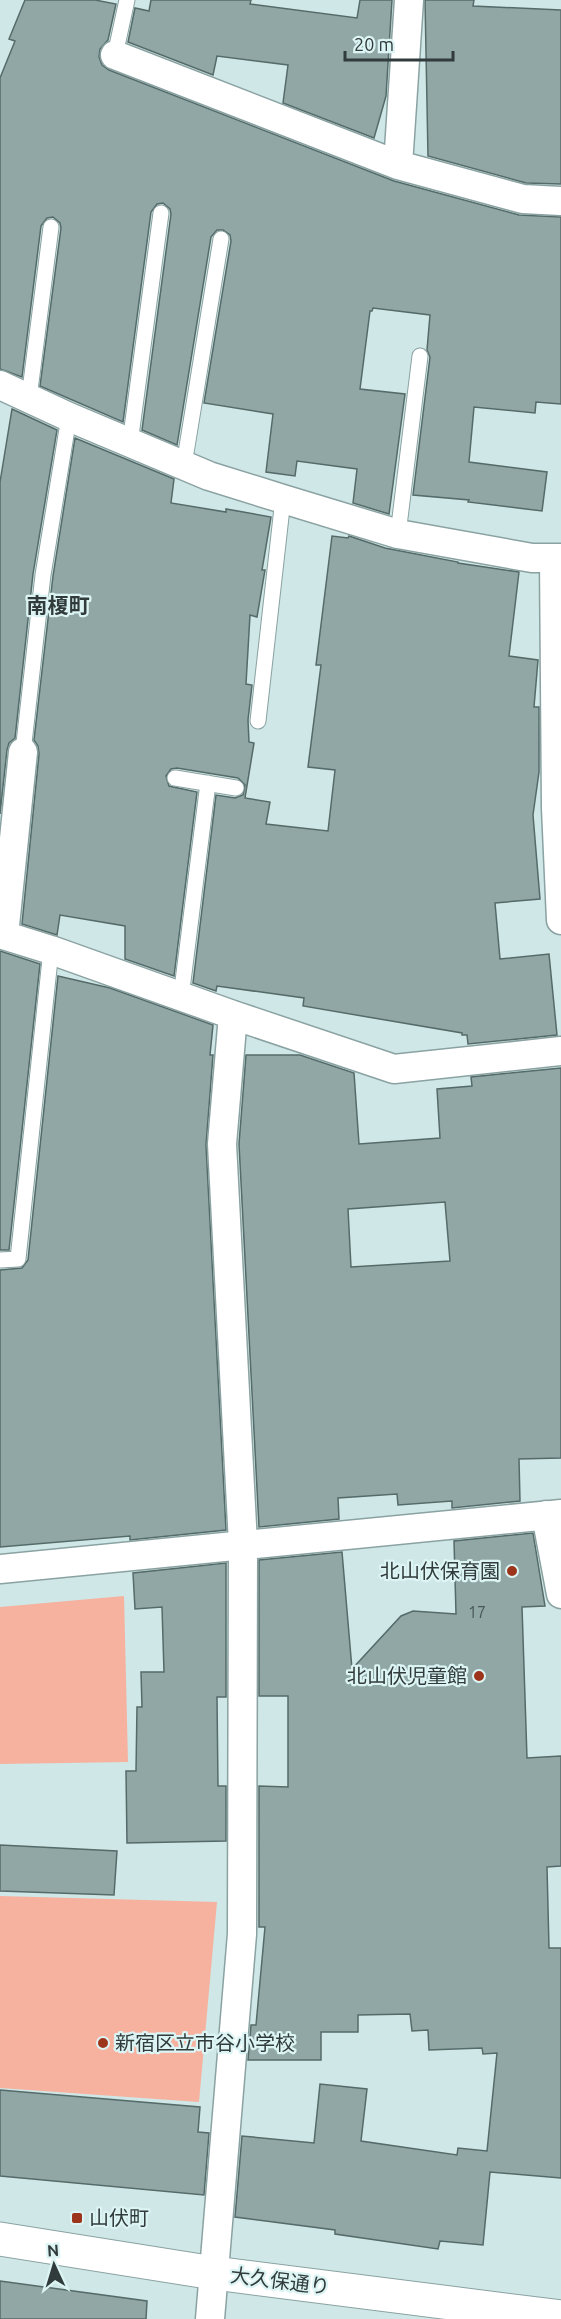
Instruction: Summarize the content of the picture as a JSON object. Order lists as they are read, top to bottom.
{
  "streets": {
    "main road": ["大久保通り"]
  },
  "districts": ["南榎町"],
  "places": {
    "other": ["北山伏保育園", "北山伏児童館", "新宿区立市谷小学校"],
    "transit": ["山伏町"]
  },
  "house_numbers": ["17"],
  "scale_bar": "20 m",
  "north": "top"
}
